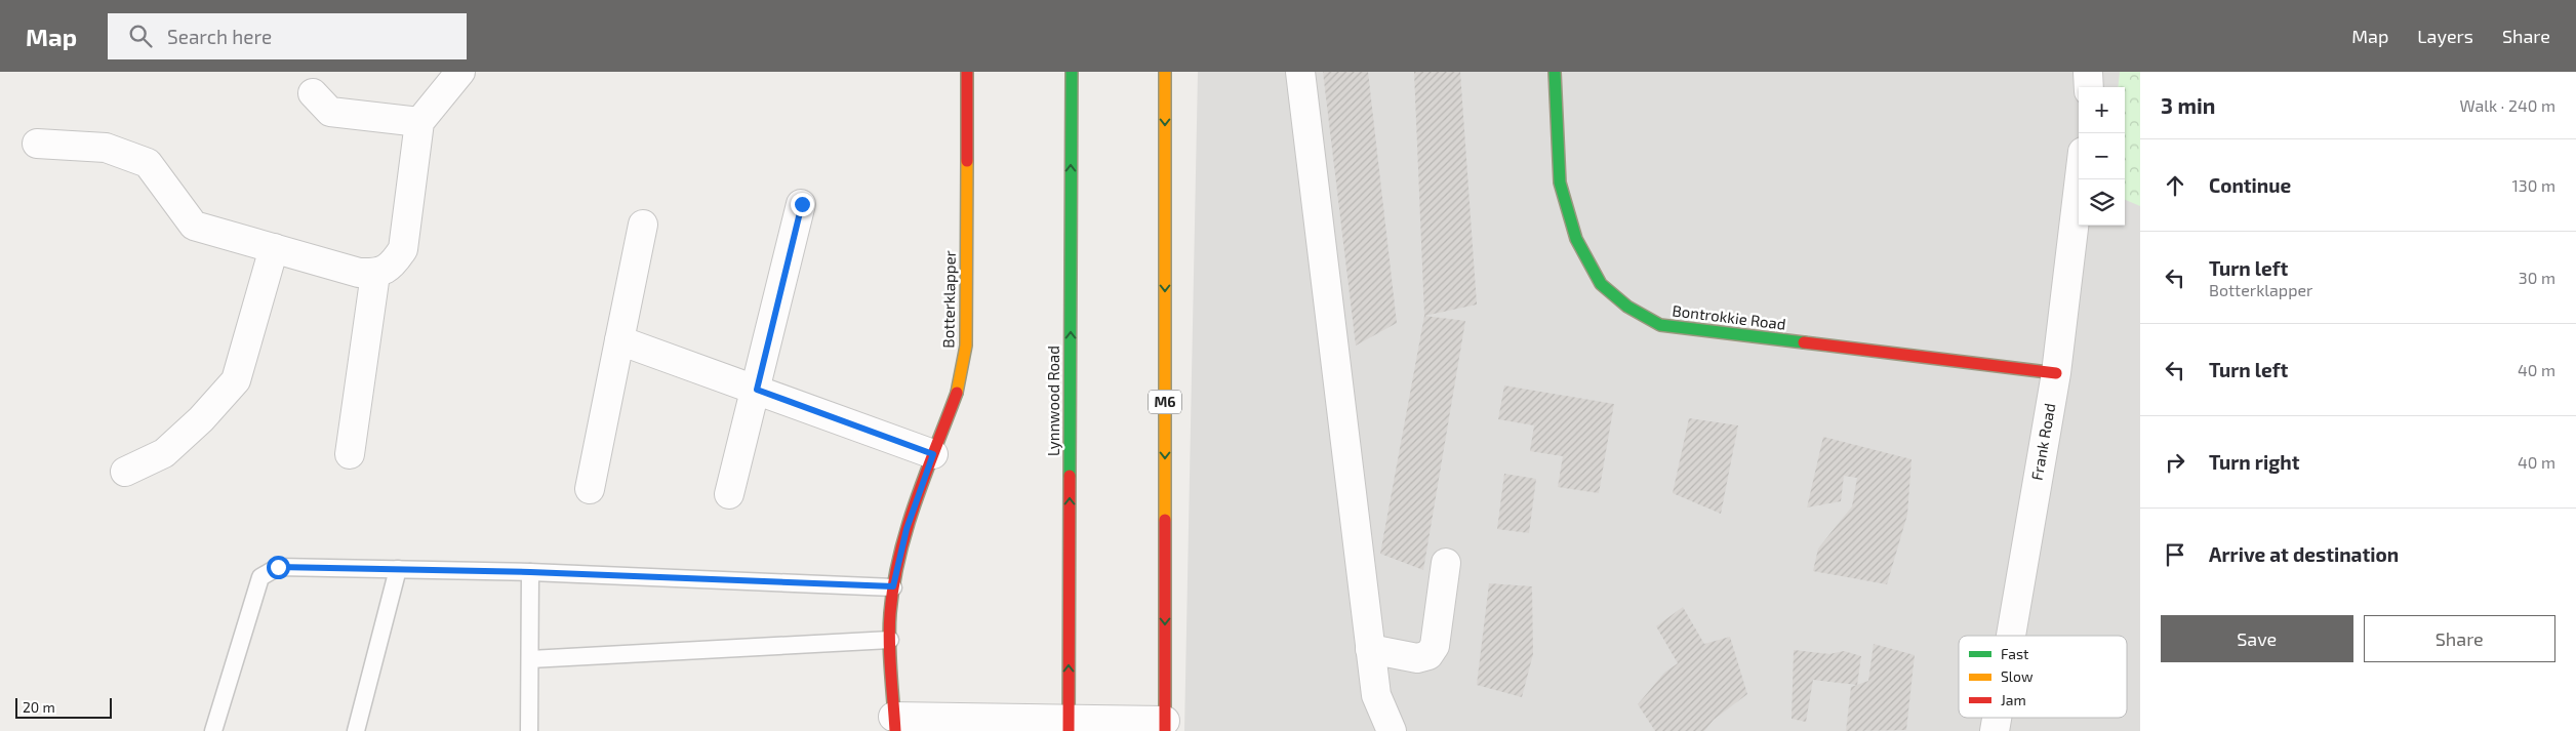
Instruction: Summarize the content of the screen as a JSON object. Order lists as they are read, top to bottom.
{
  "streets": {
    "street": [
      "Botterklapper",
      "Bontrokkie Road",
      "Lynnwood Road",
      "M6",
      "Frank Road"
    ]
  },
  "crossings": [
    ["Bontrokkie Road", "Frank Road"]
  ],
  "legend": ["Fast", "Slow", "Jam"],
  "scale_bar": "20 m",
  "page": {
    "header": "Map",
    "search": "Search here",
    "nav": ["Map", "Layers", "Share"],
    "heading": ["3 min", "Walk · 240 m"],
    "map_buttons": ["+", "−"],
    "list": [
      ["Continue", "130 m"],
      ["Turn left", "Botterklapper", "30 m"],
      ["Turn left", "40 m"],
      ["Turn right", "40 m"],
      "Arrive at destination"
    ],
    "buttons": ["Save", "Share"],
    "scale": "20 m"
  }
}
